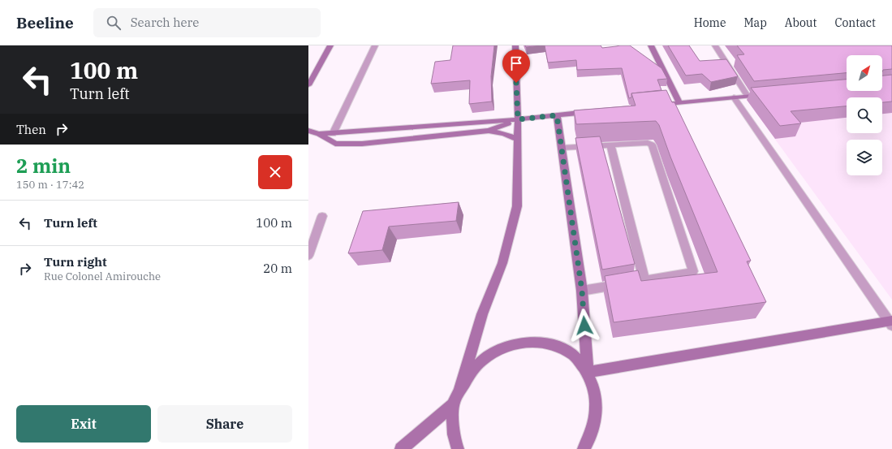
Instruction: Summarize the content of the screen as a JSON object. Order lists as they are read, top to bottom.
{
  "north": "top right",
  "page": {
    "header": "Beeline",
    "search": "Search here",
    "nav": [
      "Home",
      "Map",
      "About",
      "Contact"
    ],
    "turn": ["100 m", "Turn left"],
    "then": "Then",
    "heading": ["2 min", "150 m · 17:42"],
    "list": [
      {
        "name": "Turn left",
        "value": "100 m"
      },
      {
        "name": "Turn right",
        "note": "Rue Colonel Amirouche",
        "value": "20 m"
      }
    ],
    "buttons": ["Exit", "Share"]
  }
}
